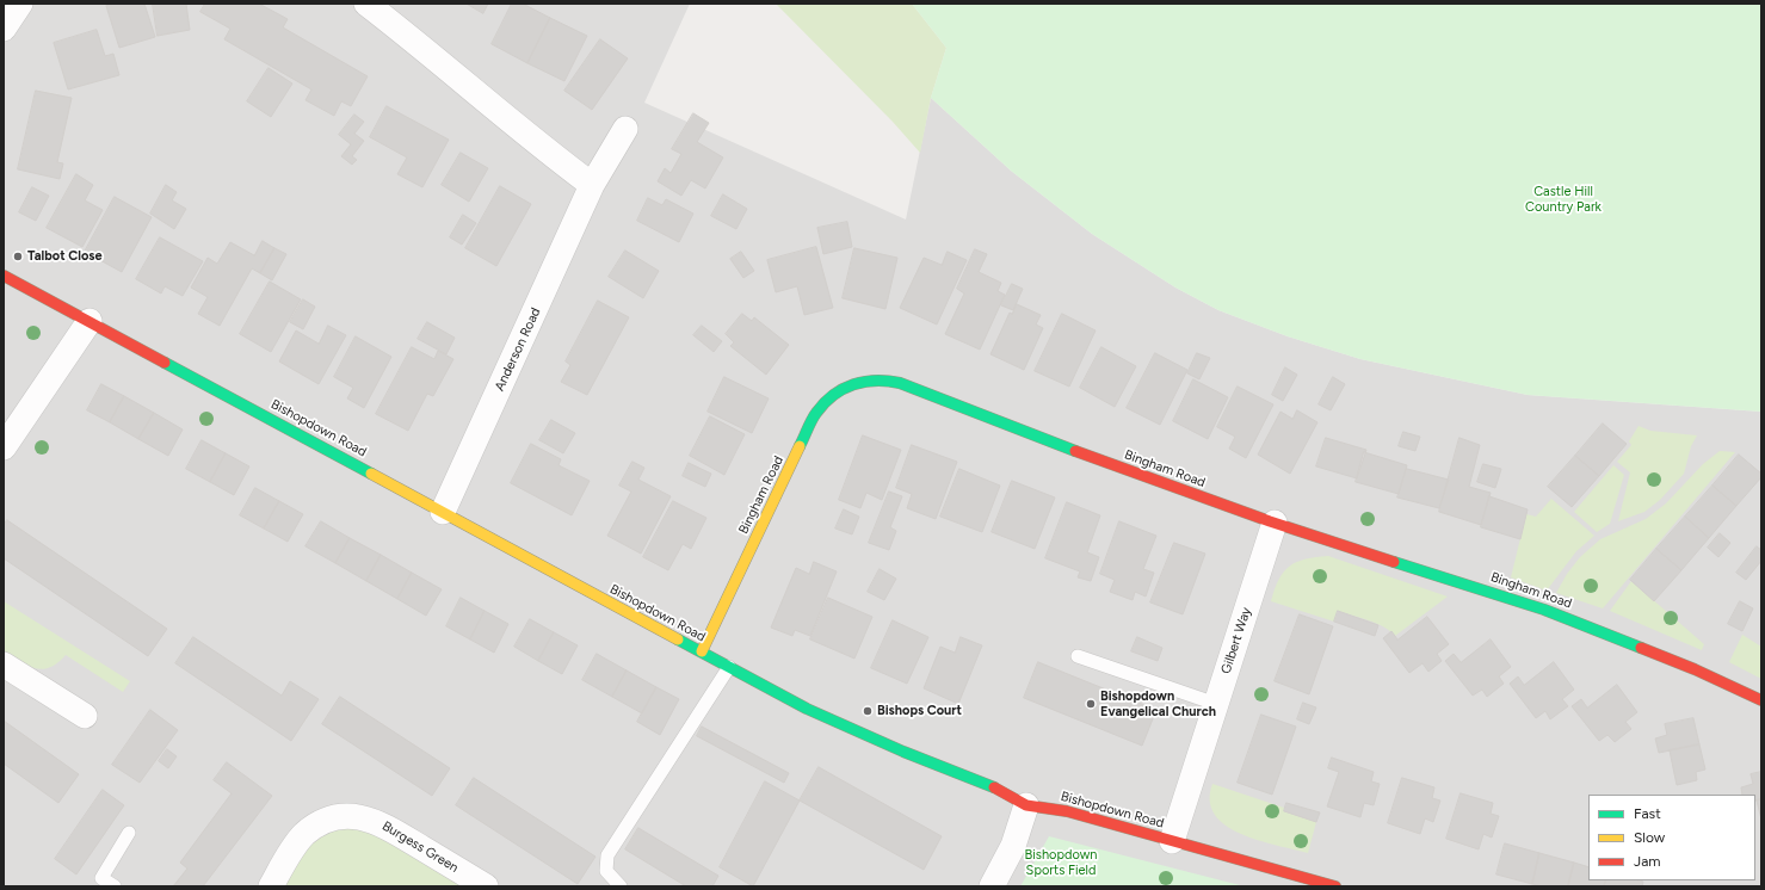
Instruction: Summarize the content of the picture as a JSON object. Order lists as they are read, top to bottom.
{
  "streets": {
    "street": [
      "Anderson Road",
      "Bishopdown Road",
      "Bingham Road",
      "Gilbert Way",
      "Burgess Green"
    ]
  },
  "crossings": [
    ["Anderson Road", "Bishopdown Road"],
    ["Bishopdown Road", "Bingham Road"],
    ["Bishopdown Road", "Gilbert Way"],
    ["Bingham Road", "Gilbert Way"]
  ],
  "parks": ["Castle Hill Country Park", "Bishopdown Sports Field"],
  "places": ["Talbot Close", "Bishopdown Evangelical Church", "Bishops Court"],
  "legend": ["Fast", "Slow", "Jam"]
}
